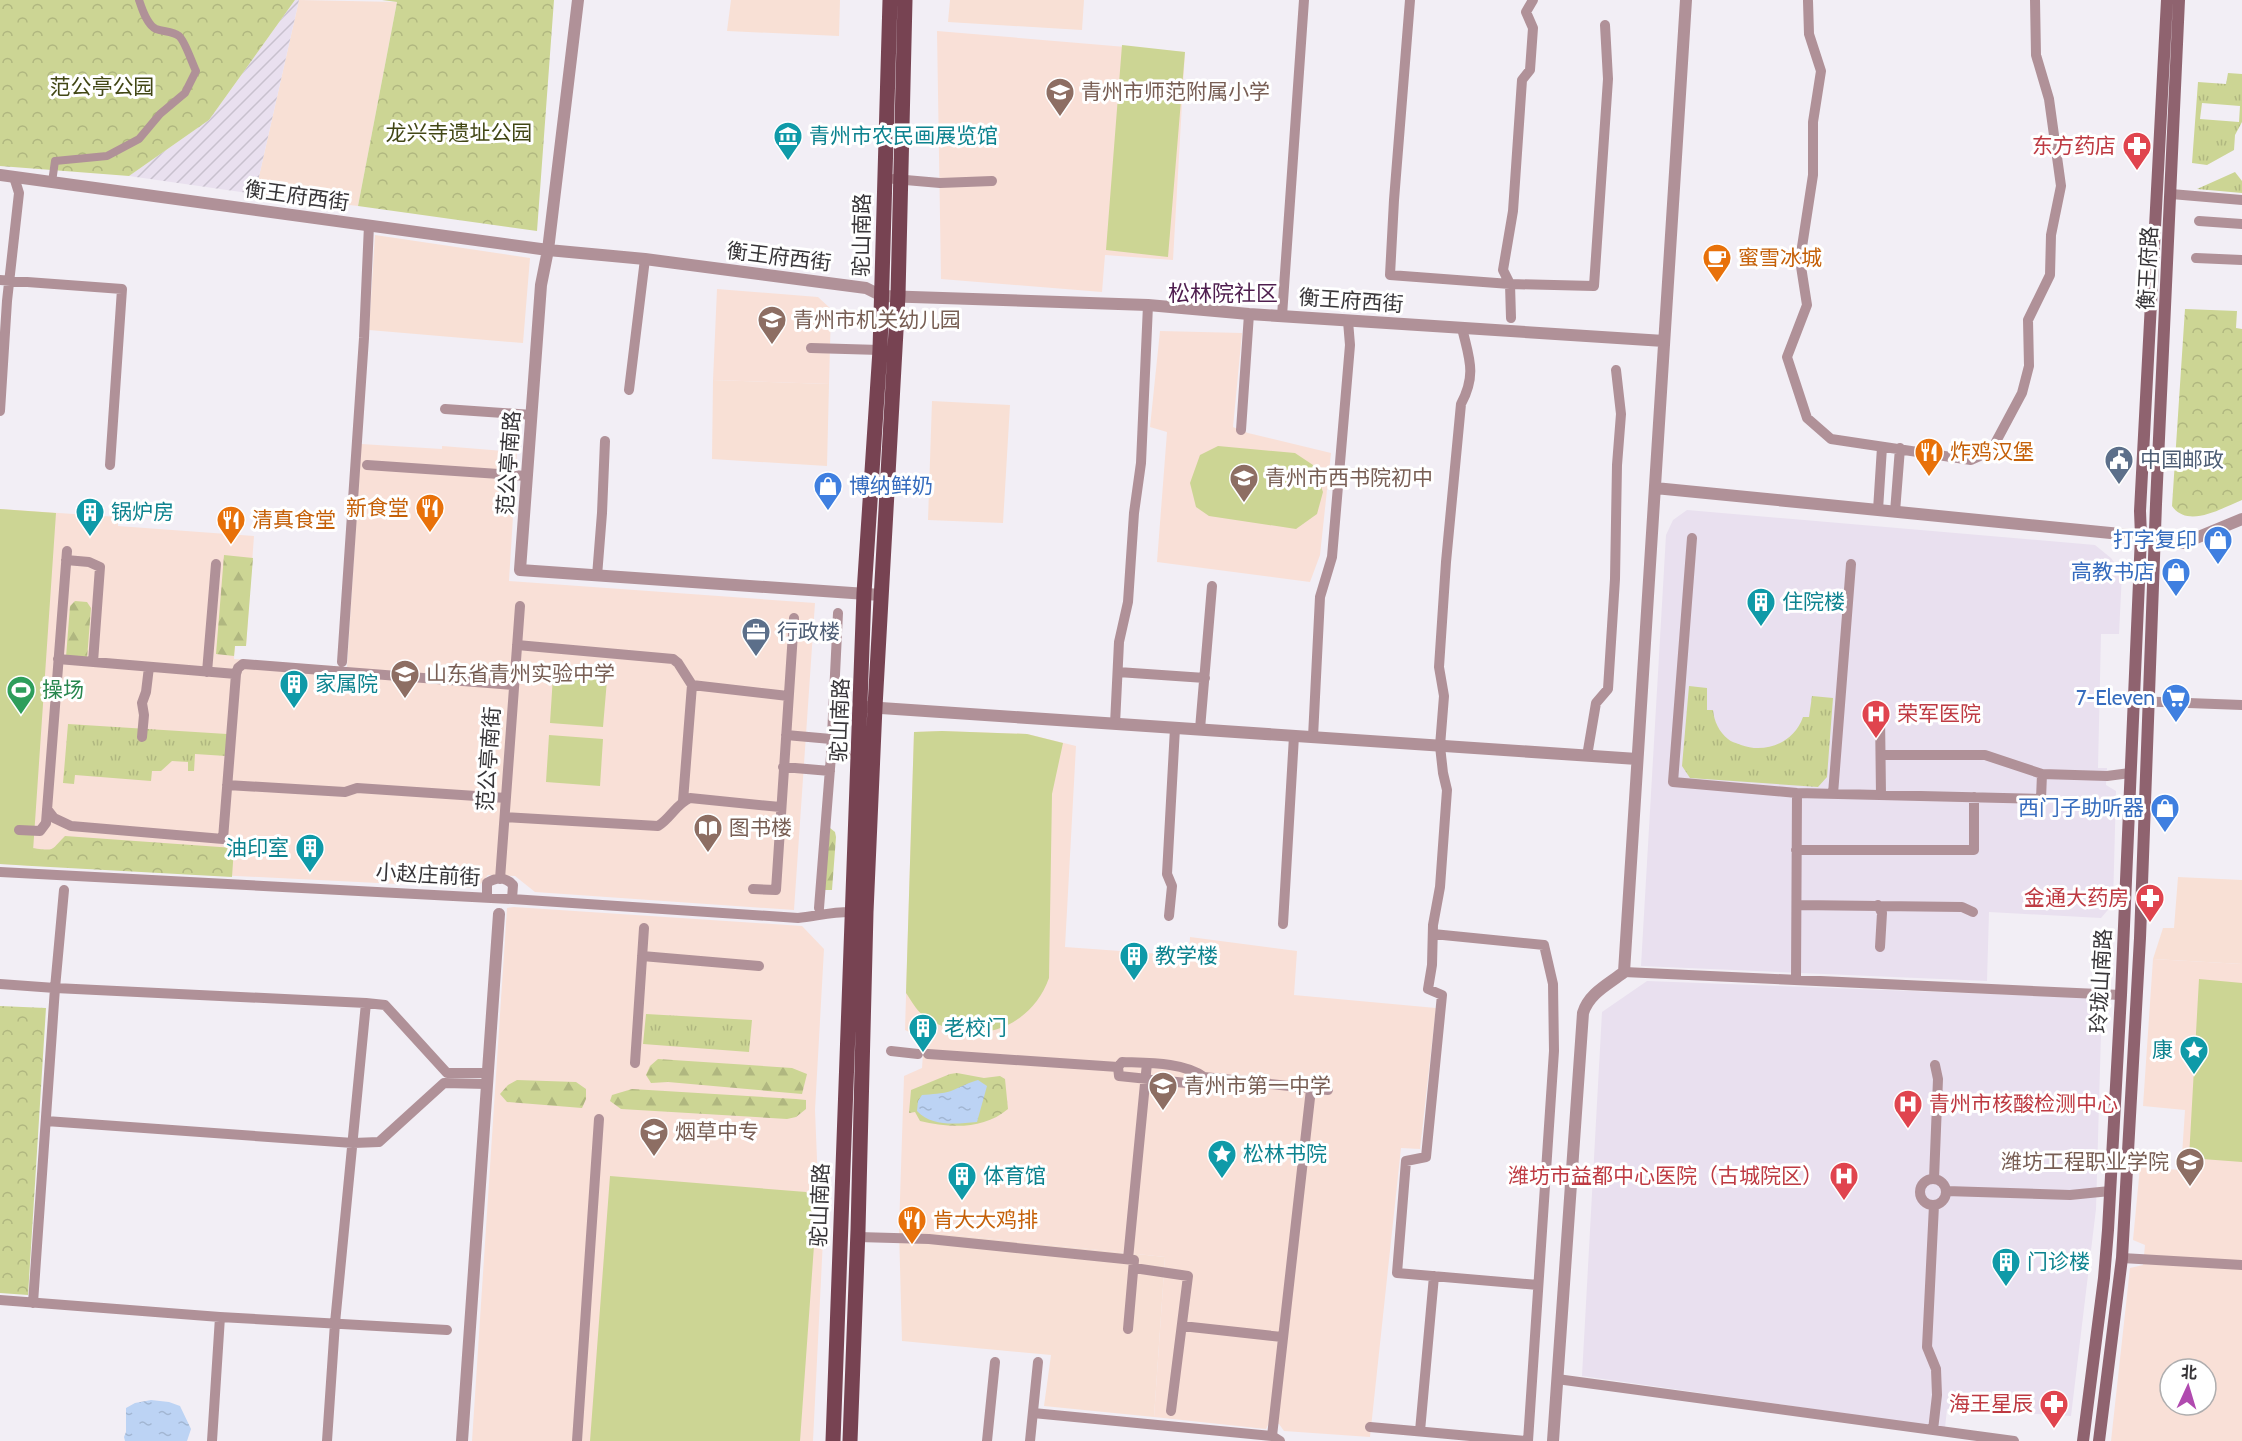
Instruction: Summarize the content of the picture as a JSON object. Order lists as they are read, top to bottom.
{
  "streets": {
    "main road": ["驼山南路", "衡王府路", "玲珑山南路"],
    "street": [
      "衡王府西街",
      "范公亭南路",
      "范公亭南街",
      "小赵庄前街"
    ]
  },
  "crossings": [
    ["衡王府西街", "驼山南路"],
    ["衡王府西街", "范公亭南路"],
    ["驼山南路", "范公亭南路"],
    ["驼山南路", "小赵庄前街"],
    ["衡王府路", "玲珑山南路"]
  ],
  "districts": ["松林院社区"],
  "parks": ["范公亭公园", "龙兴寺遗址公园"],
  "places": {
    "school or university": [
      "青州市师范附属小学",
      "青州市机关幼儿园",
      "青州市西书院初中",
      "山东省青州实验中学",
      "青州市第一中学",
      "烟草中专",
      "潍坊工程职业学院"
    ],
    "museum": ["青州市农民画展览馆"],
    "pharmacy": ["东方药店", "金通大药房", "海王星辰"],
    "cafe": ["蜜雪冰城"],
    "restaurant": [
      "炸鸡汉堡",
      "新食堂",
      "清真食堂",
      "肯大大鸡排"
    ],
    "public building": ["中国邮政"],
    "shop": [
      "博纳鲜奶",
      "打字复印",
      "高教书店",
      "西门子助听器"
    ],
    "building": [
      "锅炉房",
      "住院楼",
      "家属院",
      "油印室",
      "教学楼",
      "老校门",
      "体育馆",
      "门诊楼"
    ],
    "office": ["行政楼"],
    "sports": ["操场"],
    "supermarket": ["7-Eleven"],
    "hospital": ["荣军医院", "青州市核酸检测中心", "潍坊市益都中心医院（古城院区）"],
    "library": ["图书楼"],
    "place": ["康", "松林书院"]
  },
  "north": "top"
}
